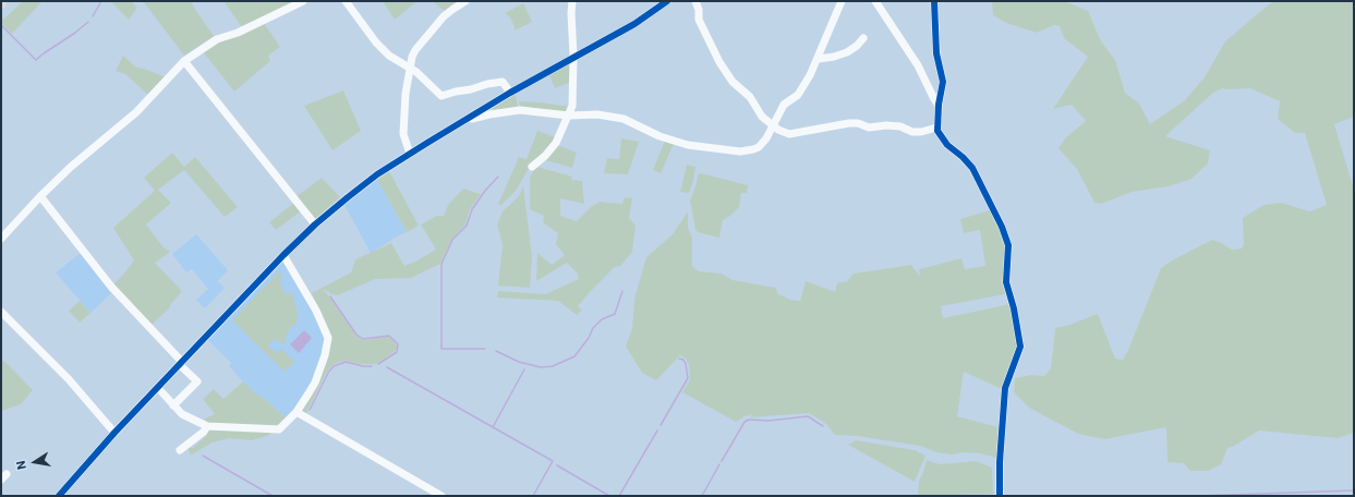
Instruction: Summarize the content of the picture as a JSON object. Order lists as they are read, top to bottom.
{
  "north": "left"
}
